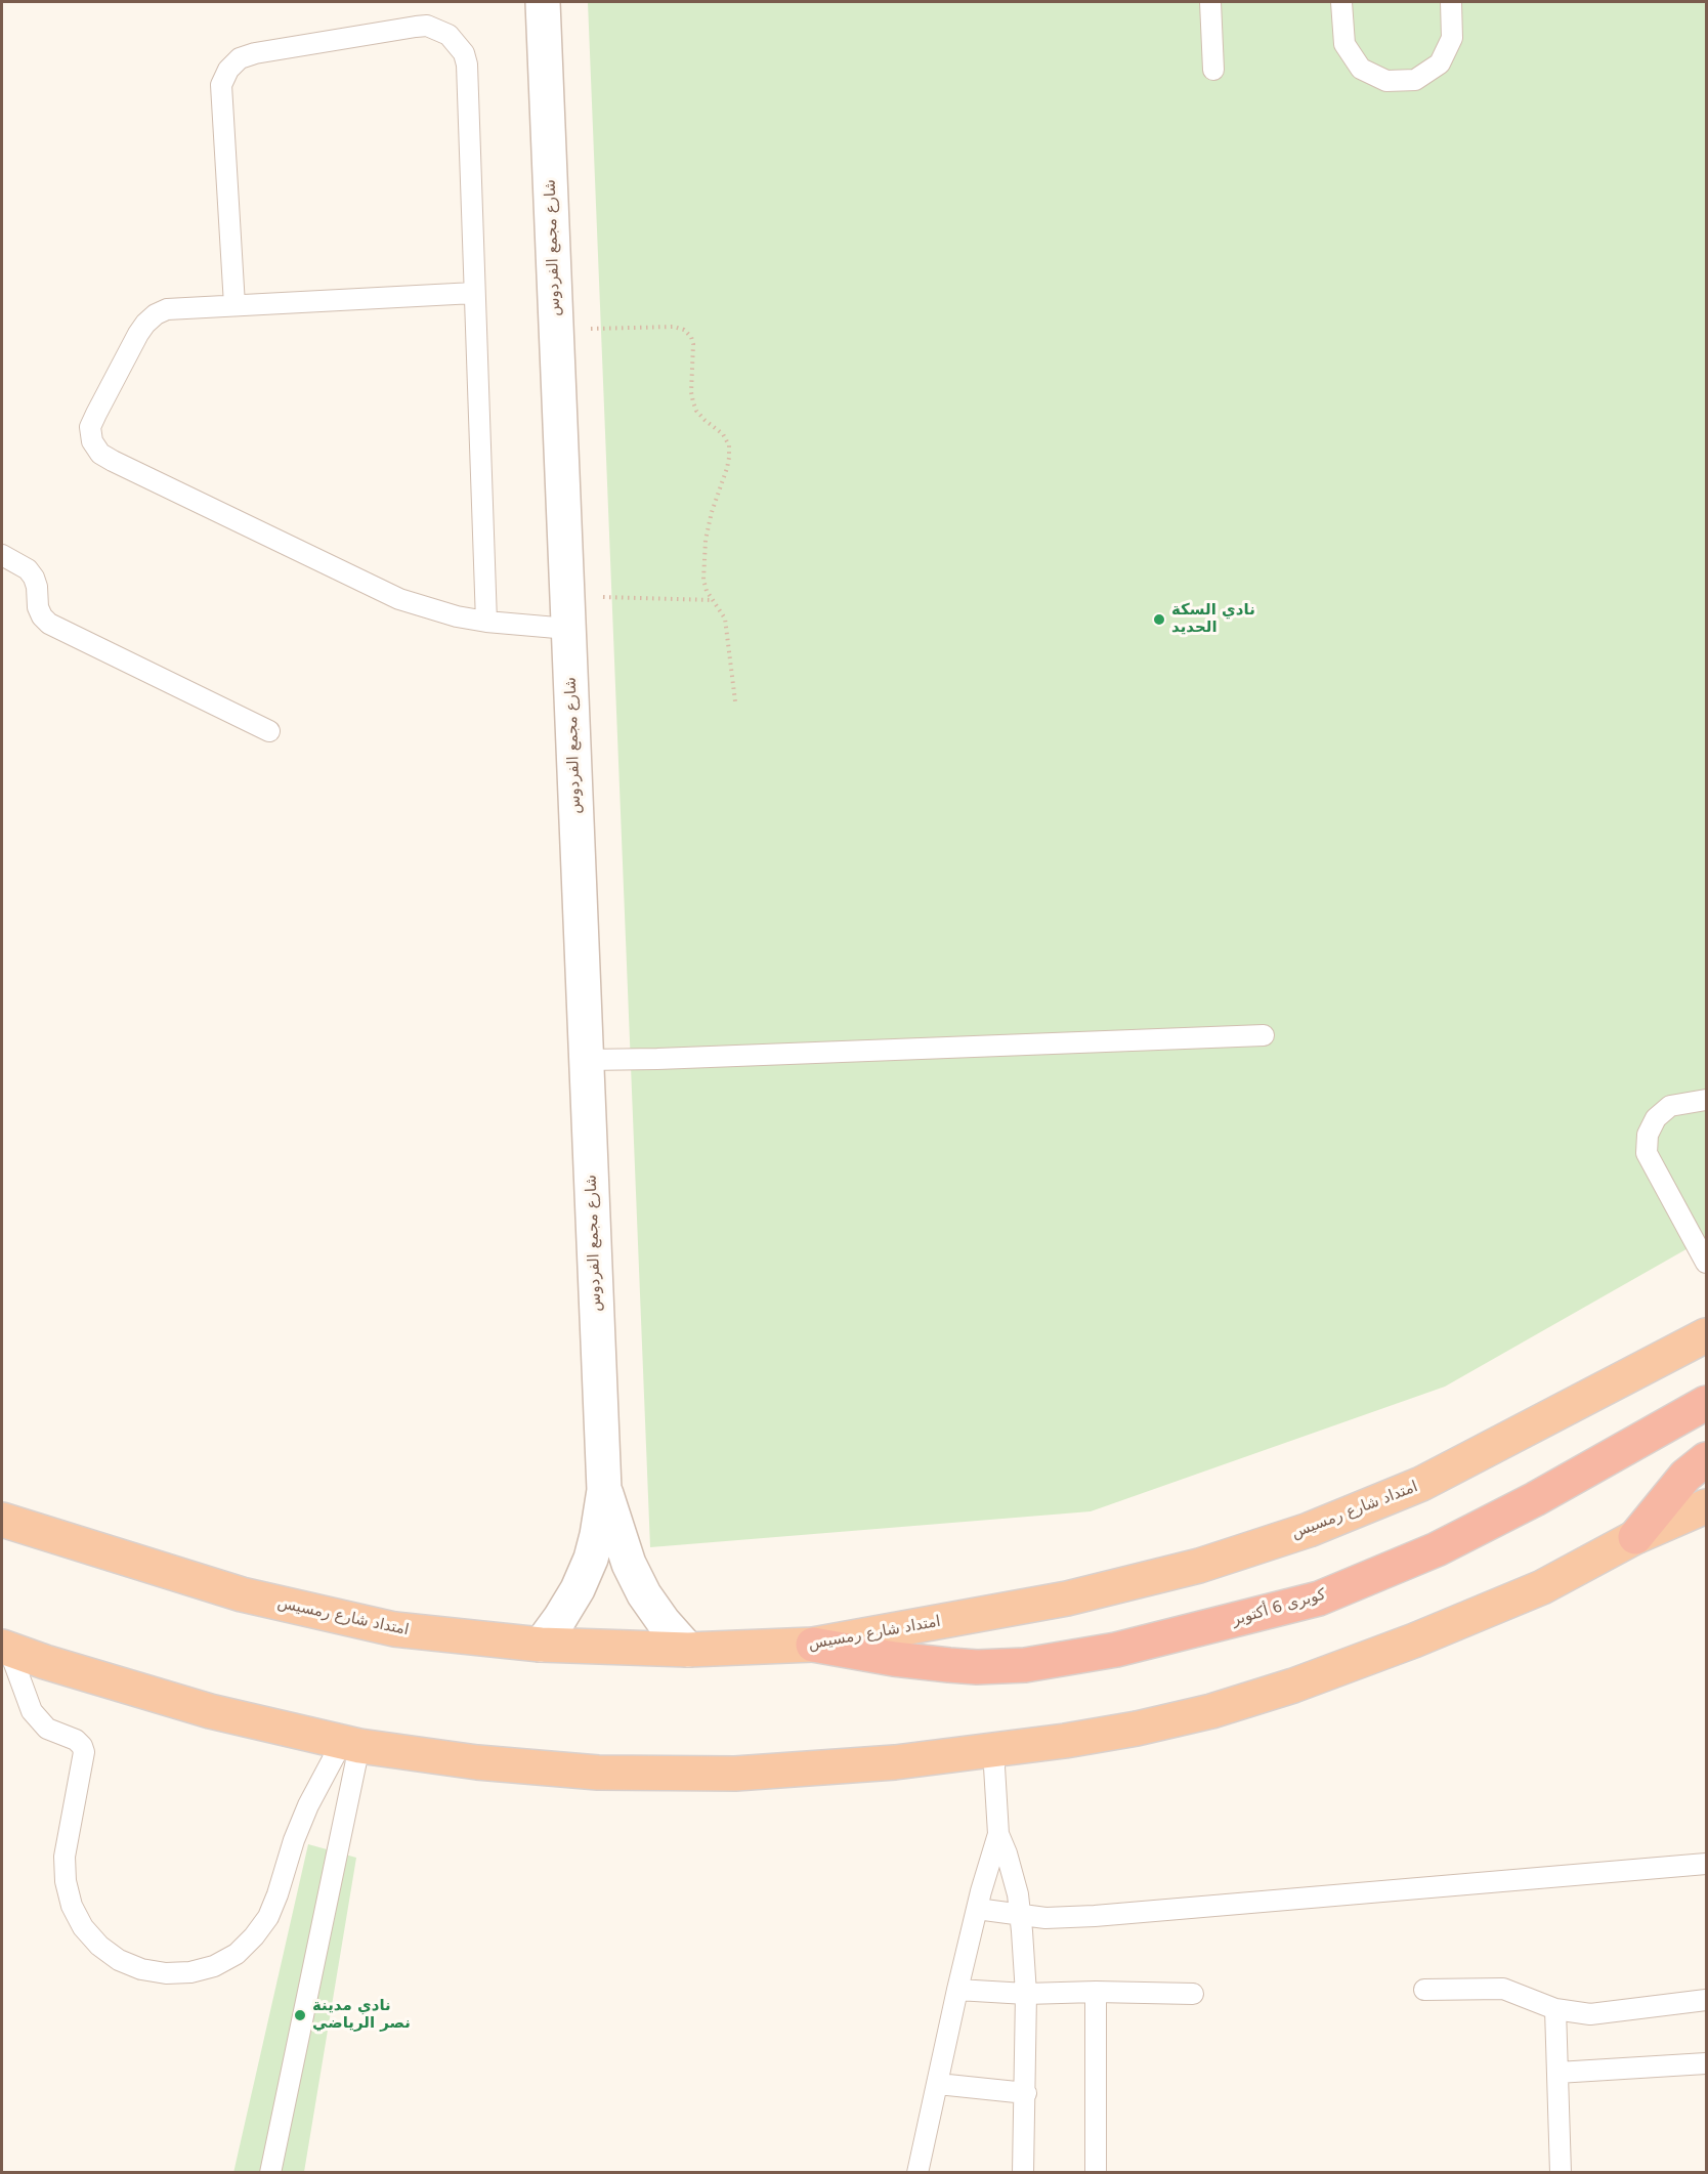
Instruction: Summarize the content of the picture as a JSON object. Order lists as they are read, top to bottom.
{
  "streets": {
    "highway": ["امتداد شارع رمسيس", "كوبرى 6 أكتوبر"],
    "street": ["شارع مجمع الفردوس"]
  },
  "crossings": [
    ["شارع مجمع الفردوس", "امتداد شارع رمسيس"],
    ["امتداد شارع رمسيس", "كوبرى 6 أكتوبر"]
  ],
  "places": ["نادي السكة الحديد", "نادي مدينة نصر الرياضي"]
}
